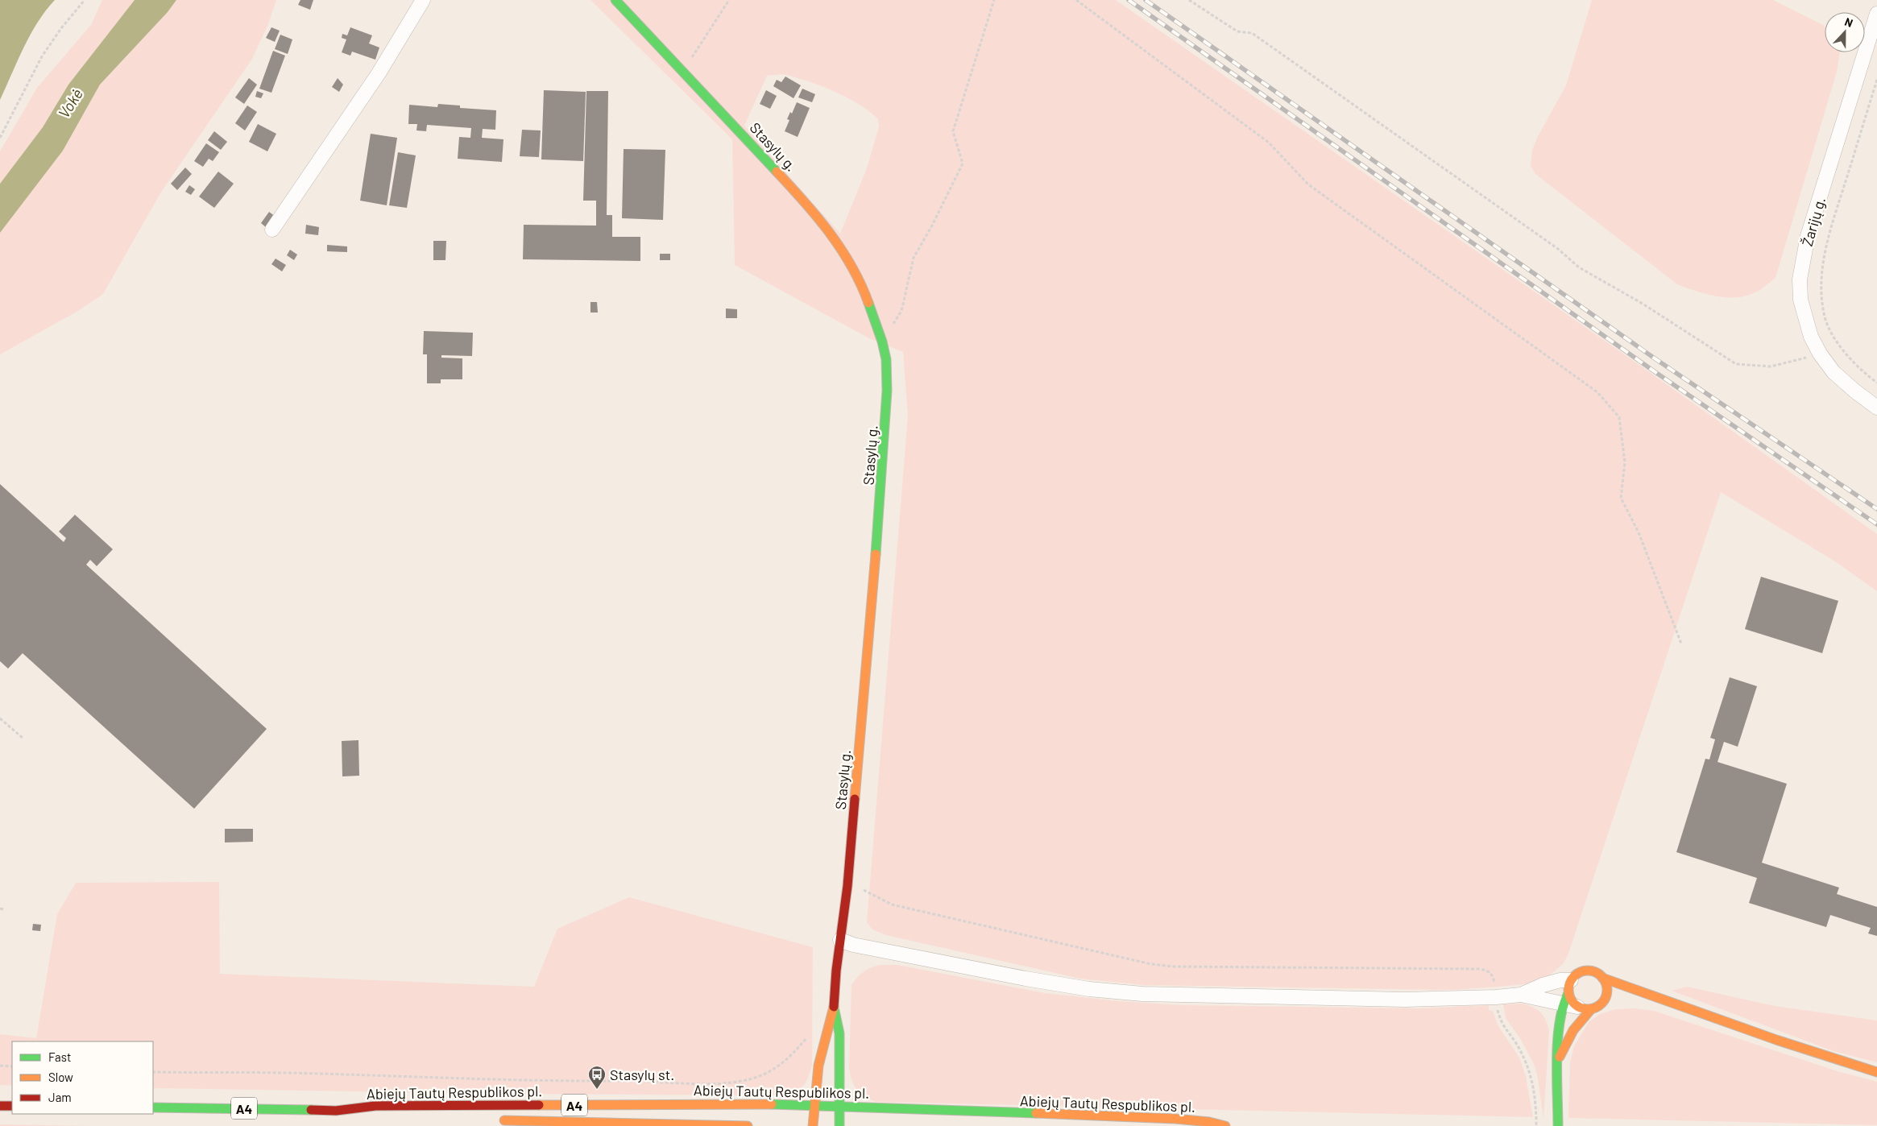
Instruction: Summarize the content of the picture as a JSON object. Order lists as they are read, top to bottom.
{
  "streets": {
    "main road": ["Stasylų g.", "Abiejų Tautų Respublikos pl.", "A4"],
    "street": ["Žarijų g."]
  },
  "water": ["Vokė"],
  "places": {
    "bus stop": ["Stasylų st."]
  },
  "legend": ["Fast", "Slow", "Jam"],
  "north": "top"
}
